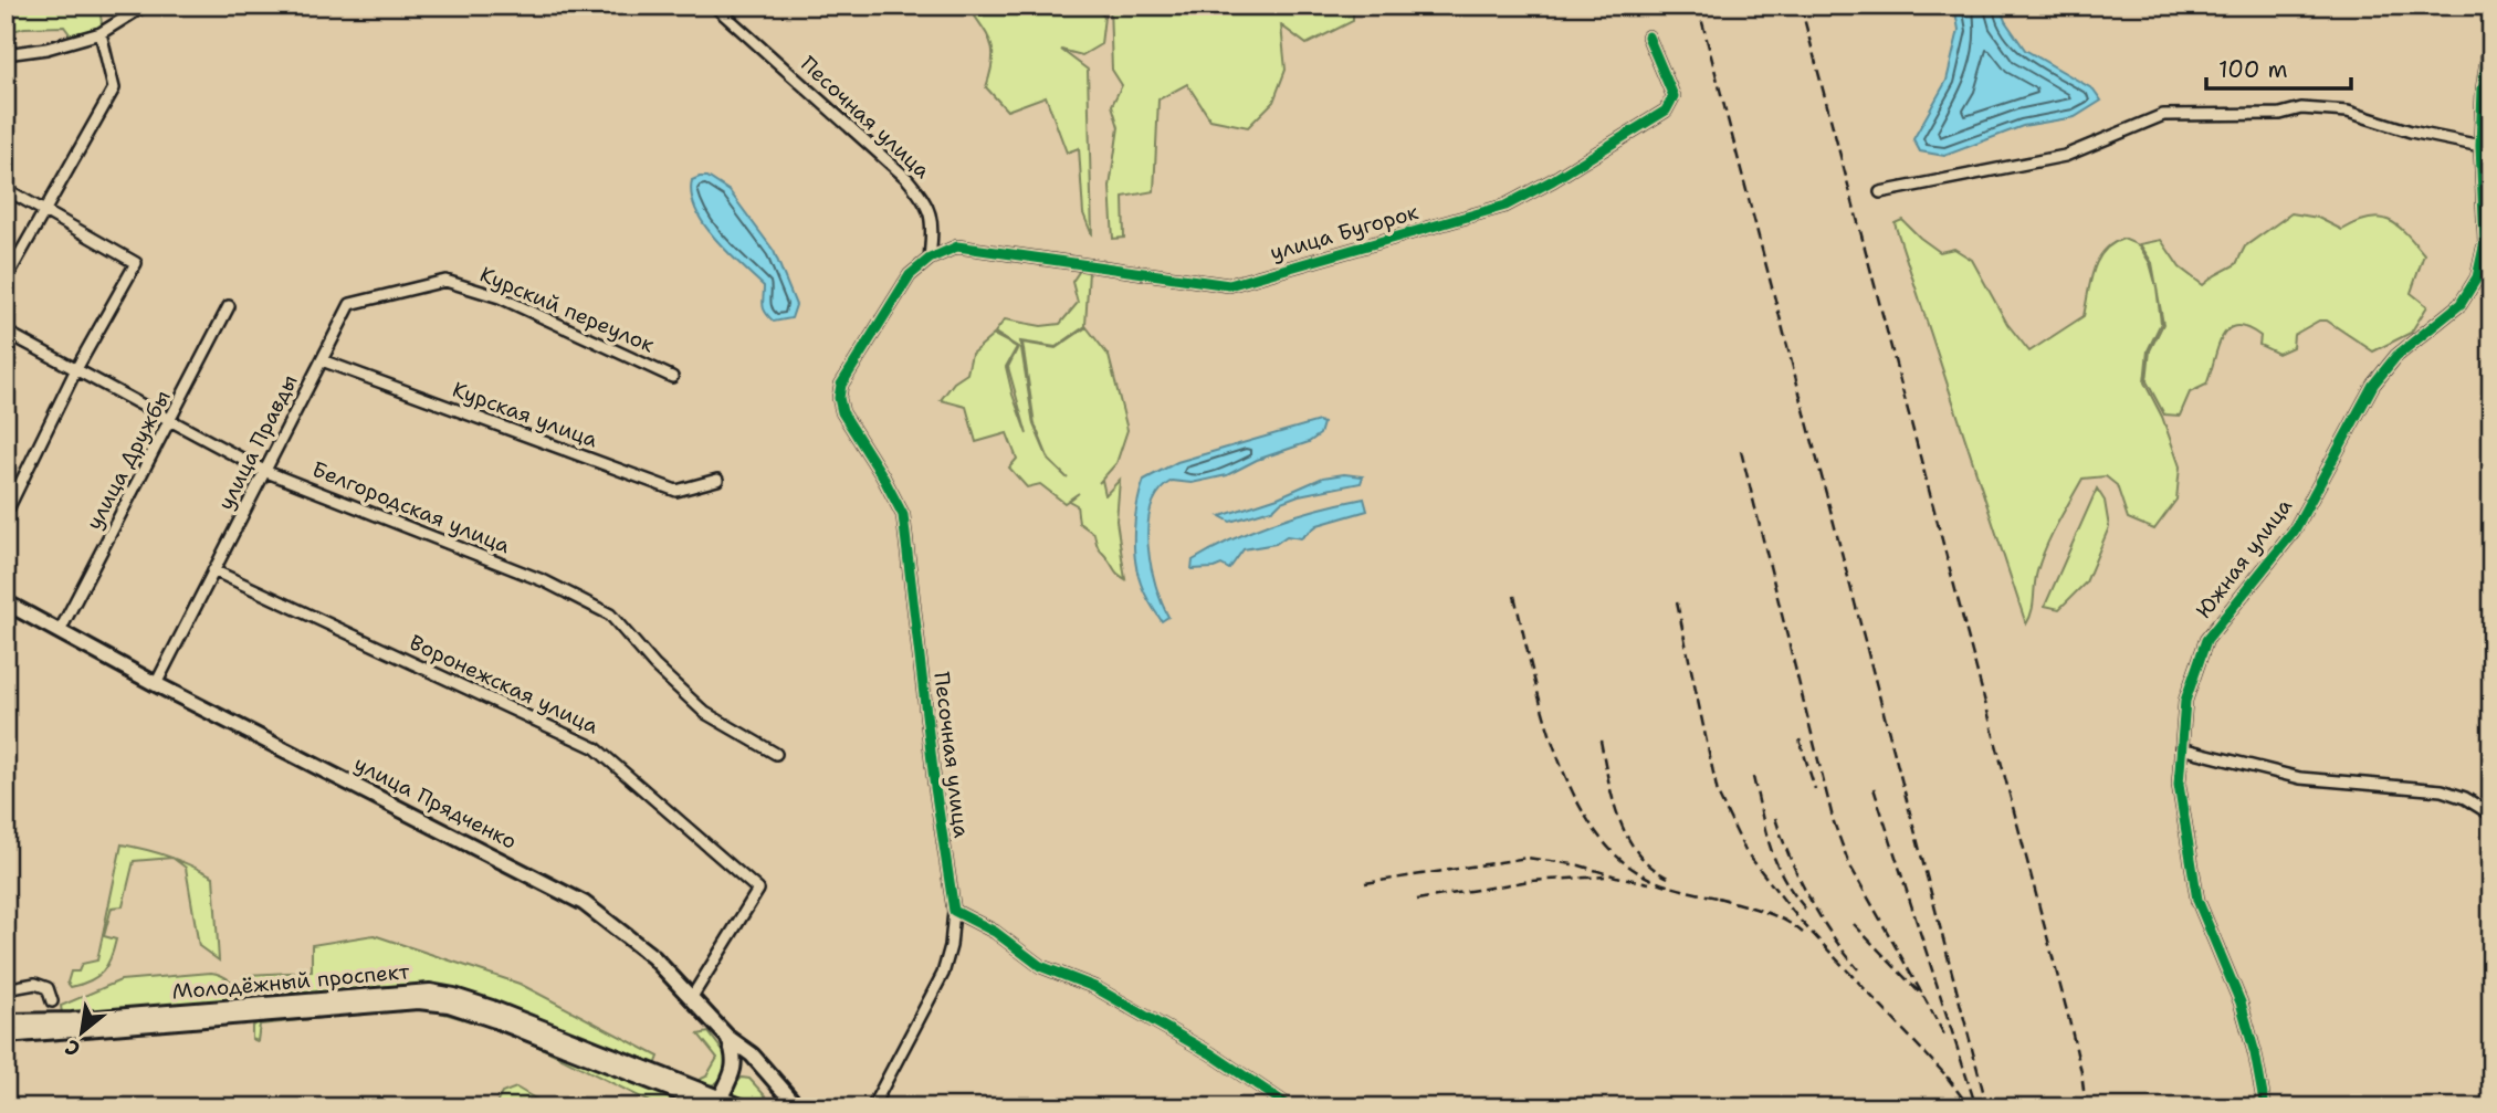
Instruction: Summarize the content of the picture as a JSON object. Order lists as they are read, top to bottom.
{
  "streets": {
    "main road": ["улица Прядченко", "Молодёжный проспект"],
    "street": [
      "Песочная улица",
      "улица Бугорок",
      "Курский переулок",
      "Курская улица",
      "улица Правды",
      "улица Дружбы",
      "Белгородская улица",
      "Южная улица",
      "Воронежская улица"
    ]
  },
  "crossings": [
    ["Песочная улица", "улица Бугорок"],
    ["Курский переулок", "улица Правды"],
    ["Курская улица", "улица Правды"],
    ["улица Правды", "Белгородская улица"],
    ["улица Правды", "Воронежская улица"],
    ["улица Правды", "улица Прядченко"],
    ["улица Дружбы", "Белгородская улица"],
    ["улица Дружбы", "улица Прядченко"],
    ["Воронежская улица", "улица Прядченко"]
  ],
  "scale_bar": "100 m",
  "north": "bottom left"
}
